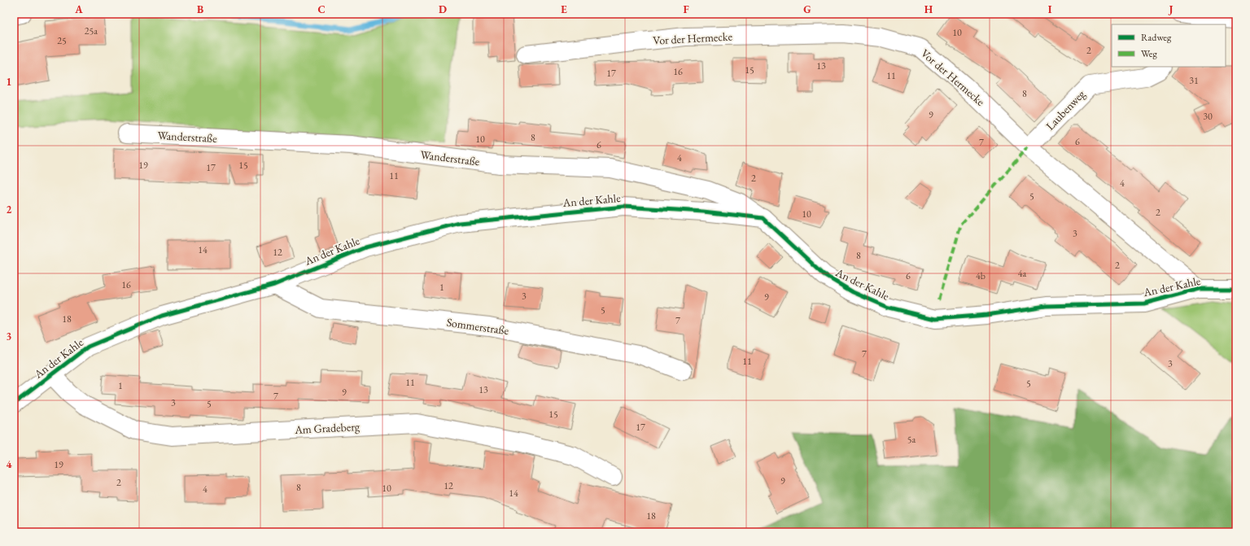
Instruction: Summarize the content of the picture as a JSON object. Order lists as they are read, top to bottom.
{
  "streets": {
    "street": [
      "Vor der Hermecke",
      "Laubenweg",
      "Wanderstraße",
      "An der Kahle",
      "Sommerstraße",
      "Am Gradeberg"
    ]
  },
  "crossings": [
    ["Vor der Hermecke", "Laubenweg"],
    ["Vor der Hermecke", "An der Kahle"],
    ["Wanderstraße", "An der Kahle"],
    ["An der Kahle", "Sommerstraße"],
    ["An der Kahle", "Am Gradeberg"]
  ],
  "house_numbers": [
    "25a",
    "10",
    "25",
    "2",
    "13",
    "15",
    "16",
    "17",
    "11",
    "31",
    "8",
    "9",
    "30",
    "8",
    "10",
    "6",
    "7",
    "6",
    "4",
    "19",
    "15",
    "17",
    "11",
    "2",
    "4",
    "5",
    "2",
    "10",
    "3",
    "14",
    "12",
    "8",
    "2",
    "4a",
    "6",
    "4b",
    "16",
    "1",
    "3",
    "9",
    "5",
    "18",
    "7",
    "7",
    "11",
    "3",
    "11",
    "5",
    "1",
    "13",
    "9",
    "7",
    "3",
    "5",
    "15",
    "17",
    "5a",
    "19",
    "9",
    "2",
    "12",
    "8",
    "10",
    "4",
    "14",
    "18"
  ],
  "legend": ["Radweg", "Weg"],
  "grid": {
    "columns": [
      "A",
      "B",
      "C",
      "D",
      "E",
      "F",
      "G",
      "H",
      "I",
      "J"
    ],
    "rows": [
      "1",
      "2",
      "3",
      "4"
    ]
  }
}
